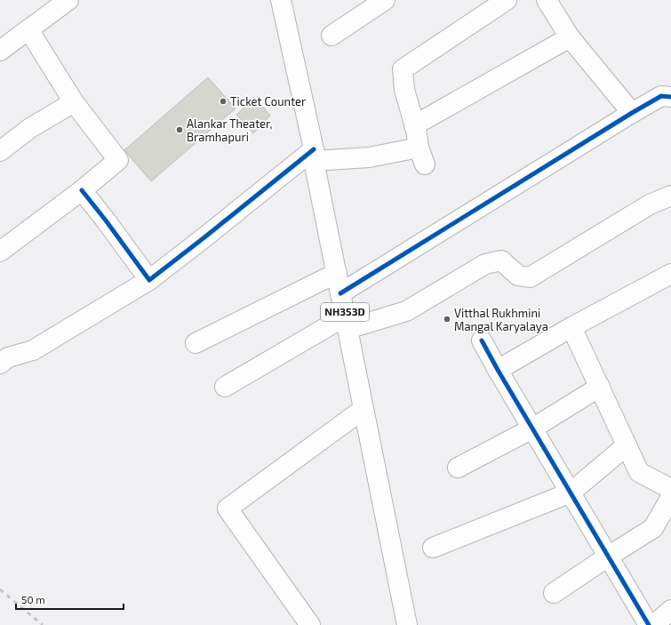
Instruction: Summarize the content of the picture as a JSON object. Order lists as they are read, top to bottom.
{
  "streets": {
    "main road": ["NH353D"]
  },
  "places": ["Ticket Counter", "Alankar Theater, Bramhapuri", "Vitthal Rukhmini Mangal Karyalaya"],
  "scale_bar": "50 m"
}
